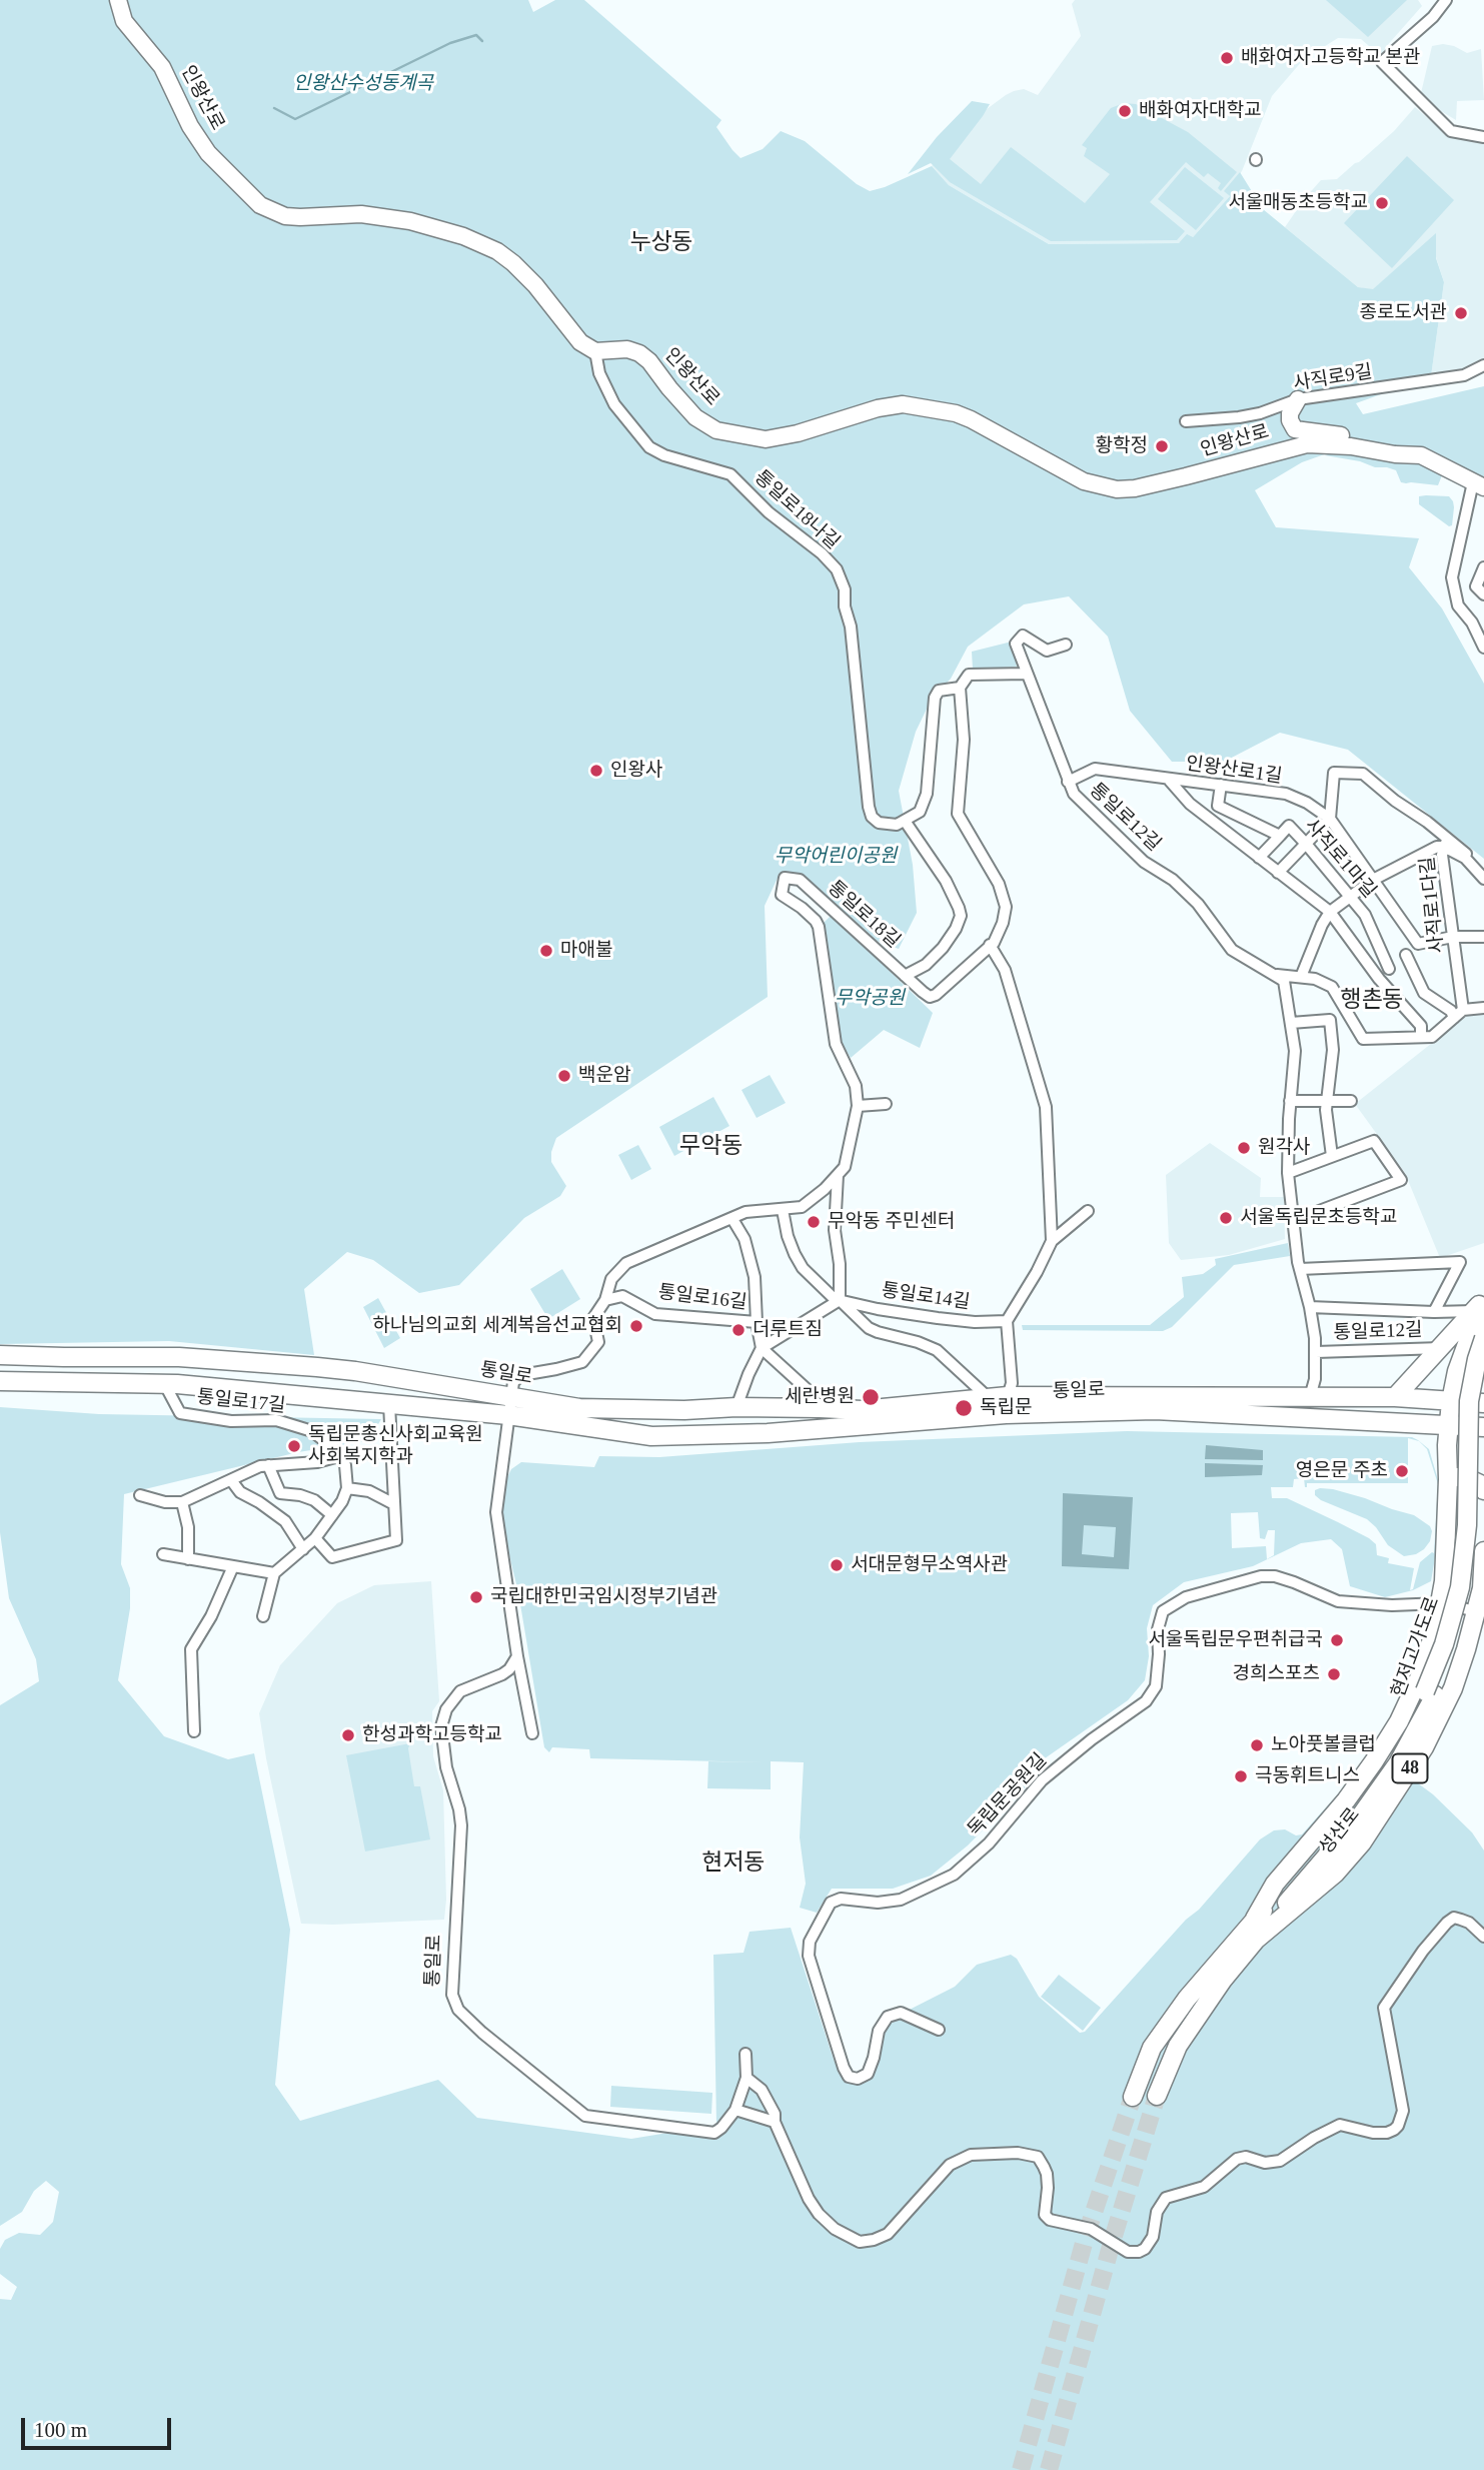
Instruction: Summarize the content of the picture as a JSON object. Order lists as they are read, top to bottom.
{
  "streets": {
    "main road": [
      "통일로",
      "현저고가도로",
      "48",
      "성산로"
    ],
    "street": [
      "인왕산로",
      "사직로9길",
      "통일로18나길",
      "인왕산로1길",
      "통일로12길",
      "사직로1마길",
      "사직로1다길",
      "통일로18길",
      "통일로14길",
      "통일로16길",
      "통일로17길",
      "독립문공원길"
    ]
  },
  "crossings": [
    ["인왕산로", "통일로18나길"],
    ["인왕산로1길", "통일로12길"],
    ["인왕산로1길", "사직로1마길"],
    ["통일로12길", "통일로"],
    ["통일로12길", "현저고가도로"],
    ["통일로18길", "통일로14길"],
    ["통일로18길", "통일로16길"],
    ["통일로18길", "통일로"],
    ["통일로14길", "통일로"],
    ["통일로", "통일로17길"],
    ["현저고가도로", "48"],
    ["현저고가도로", "성산로"]
  ],
  "districts": [
    "누상동",
    "행촌동",
    "무악동",
    "현저동"
  ],
  "parks": ["인왕산수성동계곡", "무악어린이공원", "무악공원"],
  "places": [
    "배화여자고등학교 본관",
    "배화여자대학교",
    "서울매동초등학교",
    "종로도서관",
    "황학정",
    "인왕사",
    "마애불",
    "백운암",
    "원각사",
    "서울독립문초등학교",
    "무악동 주민센터",
    "하나님의교회 세계복음선교협회",
    "더루트짐",
    "세란병원",
    "독립문",
    "독립문총신사회교육원 사회복지학과",
    "영은문 주초",
    "서대문형무소역사관",
    "국립대한민국임시정부기념관",
    "서울독립문우편취급국",
    "경희스포츠",
    "한성과학고등학교",
    "노아풋볼클럽",
    "극동휘트니스"
  ],
  "scale_bar": "100 m"
}
